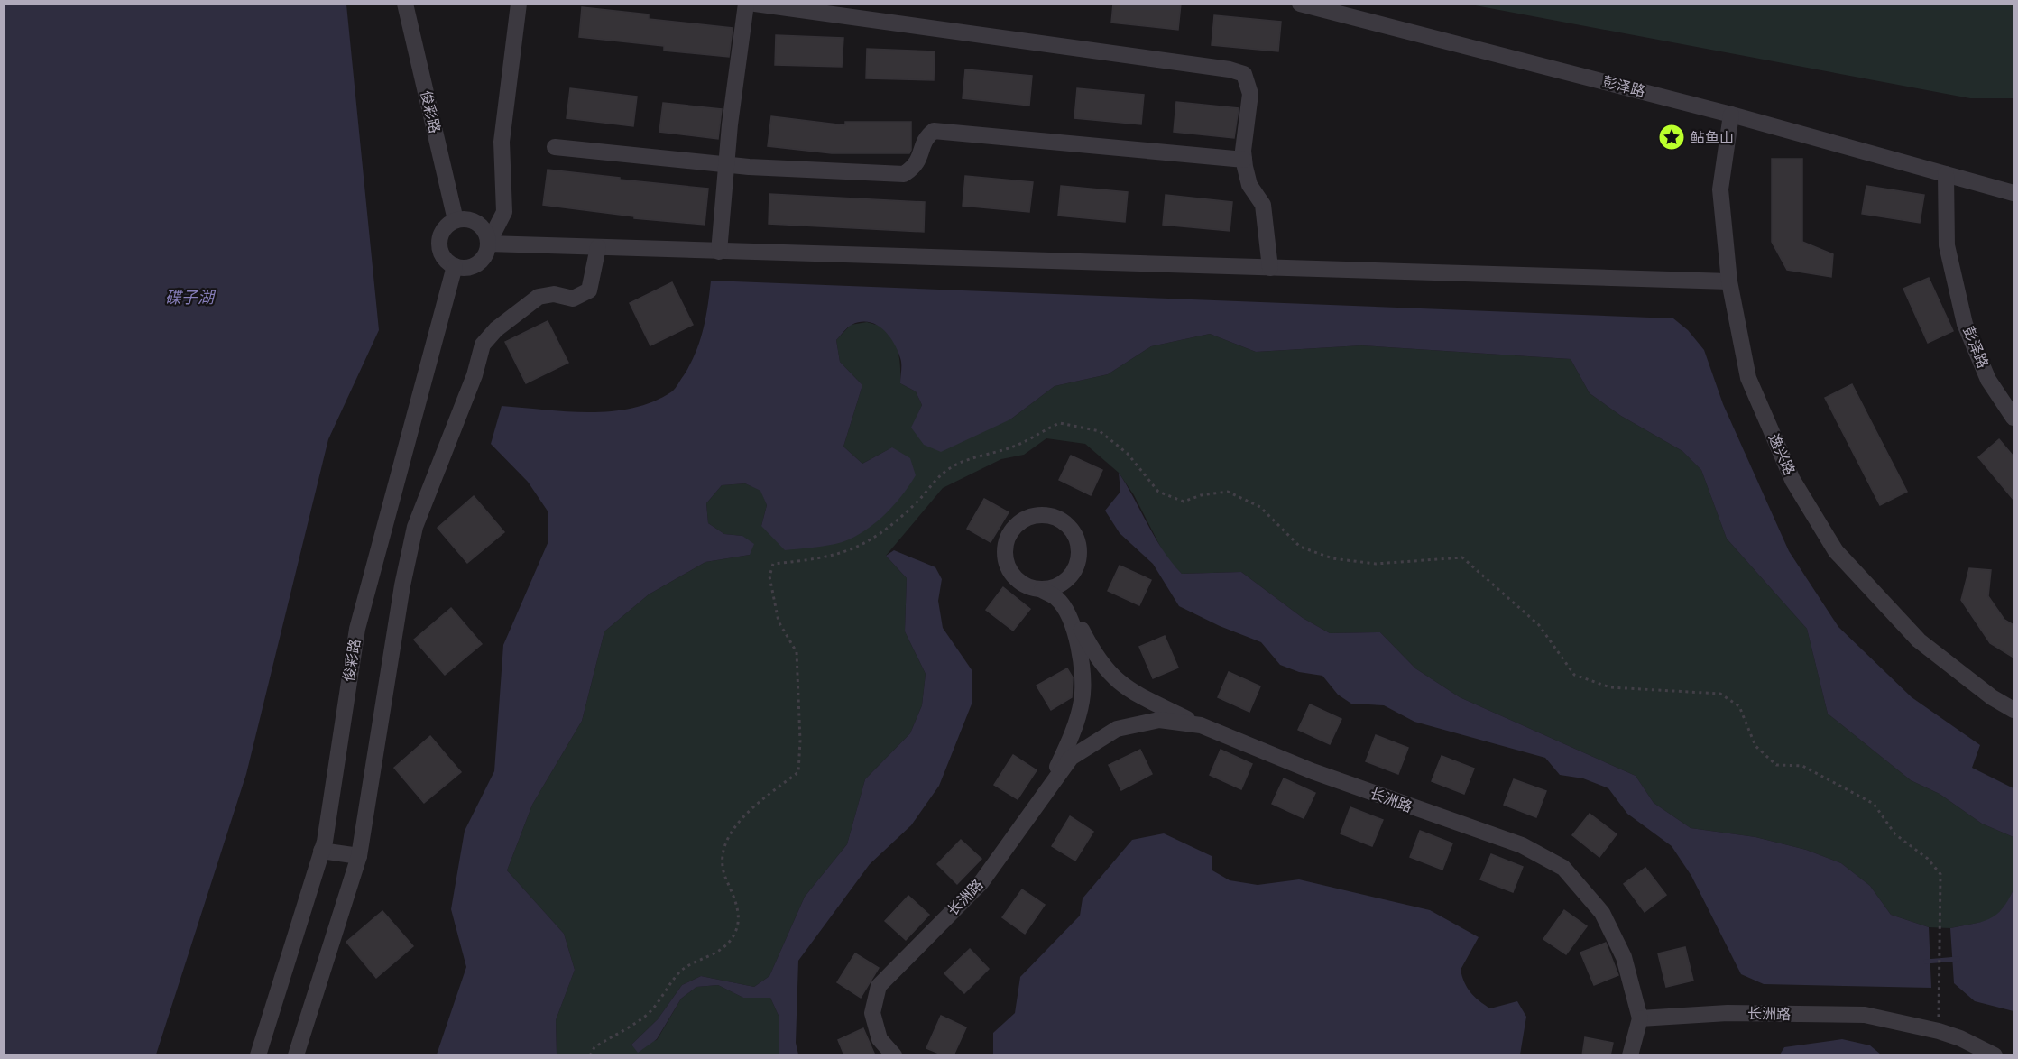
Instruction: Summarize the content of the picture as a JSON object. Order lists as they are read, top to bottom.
{
  "streets": {
    "street": [
      "彭泽路",
      "俊彩路",
      "逸兴路",
      "长洲路"
    ]
  },
  "crossings": [
    ["彭泽路", "逸兴路"]
  ],
  "water": ["碟子湖"],
  "places": {
    "place": ["鲇鱼山"]
  }
}
